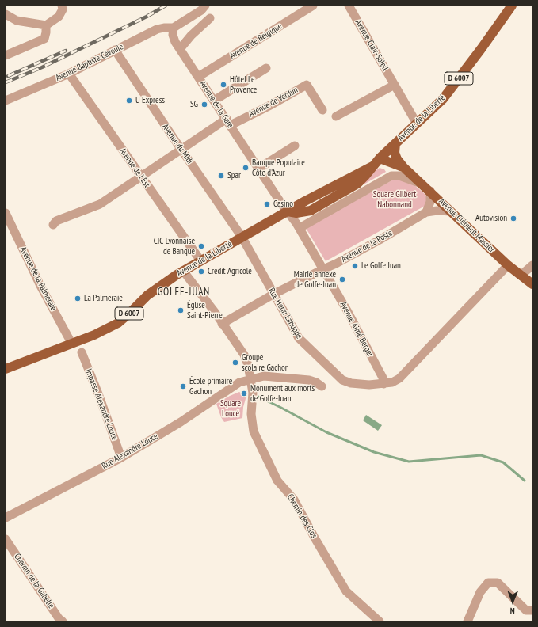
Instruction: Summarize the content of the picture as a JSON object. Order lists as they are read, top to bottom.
{
  "streets": {
    "main road": ["D 6007", "Avenue de la Liberté", "Avenue Clément Massier"],
    "street": [
      "Avenue de Belgique",
      "Avenue Clair-Soleil",
      "Avenue Baptiste Cévoule",
      "Avenue de Verdun",
      "Avenue de la Gare",
      "Avenue du Midi",
      "Avenue de l'Est",
      "Avenue de la Poste",
      "Avenue de la Palmeraie",
      "Rue Henri Lahuppe",
      "Avenue Aimé Berger",
      "Impasse Alexandre Louce",
      "Rue Alexandre Louce",
      "Chemin des Clos",
      "Chemin de la Gabelle"
    ]
  },
  "crossings": [
    ["Avenue de Belgique", "Avenue de la Gare"],
    ["Avenue Clair-Soleil", "Avenue de la Liberté"],
    ["Avenue Baptiste Cévoule", "Avenue de la Gare"],
    ["Avenue Baptiste Cévoule", "Avenue du Midi"],
    ["Avenue Baptiste Cévoule", "Avenue de l'Est"],
    ["Avenue de Verdun", "Avenue de la Gare"],
    ["Avenue de Verdun", "Avenue du Midi"],
    ["Avenue de Verdun", "Avenue de l'Est"],
    ["Avenue de la Gare", "Avenue de la Liberté"],
    ["Avenue de la Gare", "Avenue Aimé Berger"],
    ["Avenue de la Liberté", "Avenue du Midi"],
    ["Avenue de la Liberté", "Avenue de l'Est"],
    ["Avenue de la Liberté", "Avenue Clément Massier"],
    ["Avenue de la Liberté", "Avenue de la Palmeraie"],
    ["Avenue de la Liberté", "Rue Henri Lahuppe"],
    ["Avenue de la Liberté", "Avenue Aimé Berger"],
    ["Avenue de la Liberté", "Chemin des Clos"],
    ["Avenue du Midi", "Rue Henri Lahuppe"],
    ["Avenue Clément Massier", "Avenue de la Poste"],
    ["Avenue de la Poste", "Rue Henri Lahuppe"],
    ["Avenue de la Poste", "Avenue Aimé Berger"],
    ["Avenue de la Poste", "Chemin des Clos"],
    ["Rue Henri Lahuppe", "Avenue Aimé Berger"],
    ["Impasse Alexandre Louce", "Rue Alexandre Louce"],
    ["Rue Alexandre Louce", "Chemin des Clos"]
  ],
  "districts": ["GOLFE-JUAN"],
  "parks": ["Square Gilbert Nabonnand", "Square Loucé"],
  "places": [
    "Hôtel Le Provence",
    "U Express",
    "SG",
    "Banque Populaire Côte d'Azur",
    "Spar",
    "Casino",
    "Autovision",
    "CIC Lyonnaise de Banque",
    "Le Golfe Juan",
    "Crédit Agricole",
    "Mairie annexe de Golfe-Juan",
    "La Palmeraie",
    "Église Saint-Pierre",
    "Groupe scolaire Gachon",
    "École primaire Gachon",
    "Monument aux morts de Golfe-Juan"
  ],
  "north": "bottom"
}
